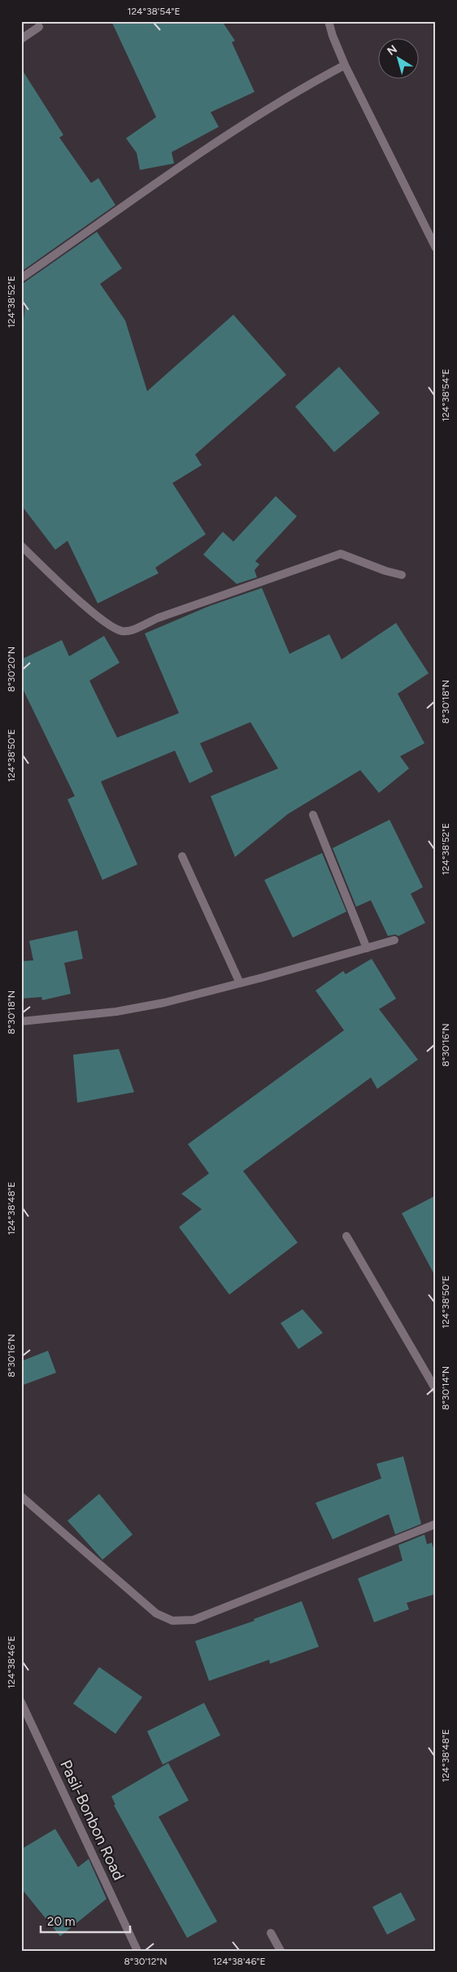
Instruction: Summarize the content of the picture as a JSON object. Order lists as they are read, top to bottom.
{
  "streets": {
    "street": ["Pasil-Bonbon Road"]
  },
  "scale_bar": "20 m",
  "north": "top left",
  "coordinates": [
    "124°38'54\"E",
    "124°38'52\"E",
    "8°30'20\"N",
    "8°30'18\"N",
    "124°38'50\"E",
    "8°30'16\"N",
    "124°38'48\"E",
    "8°30'14\"N",
    "124°38'46\"E",
    "8°30'12\"N"
  ]
}
